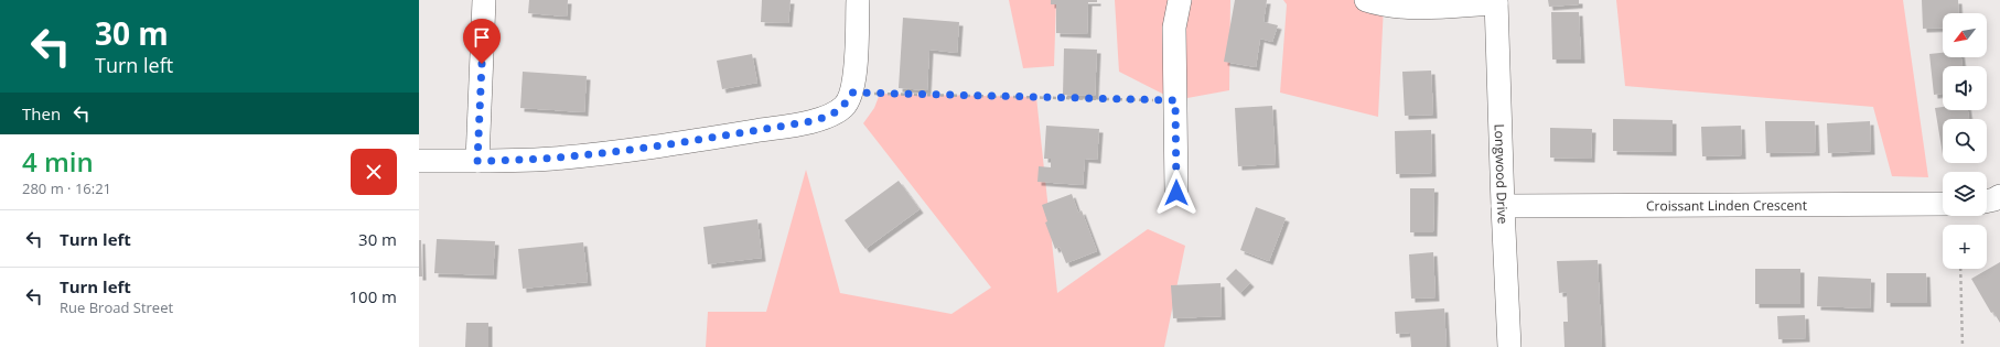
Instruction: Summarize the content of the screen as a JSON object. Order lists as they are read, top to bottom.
{
  "streets": {
    "street": ["Longwood Drive", "Croissant Linden Crescent"]
  },
  "crossings": [
    ["Longwood Drive", "Croissant Linden Crescent"]
  ],
  "north": "bottom left",
  "page": {
    "turn": ["30 m", "Turn left"],
    "map_buttons": "+",
    "then": "Then",
    "heading": ["4 min", "280 m · 16:21"],
    "list": [
      {
        "name": "Turn left",
        "value": "30 m"
      },
      {
        "name": "Turn left",
        "note": "Rue Broad Street",
        "value": "100 m"
      }
    ]
  }
}
